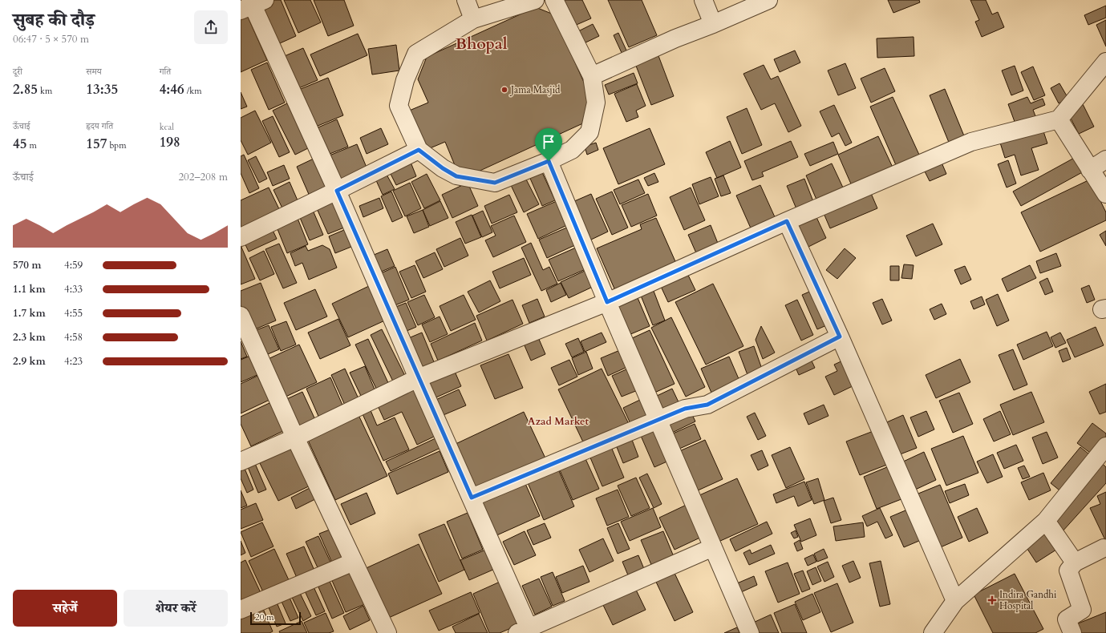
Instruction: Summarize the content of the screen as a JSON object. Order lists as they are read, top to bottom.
{
  "districts": ["Bhopal", "Azad Market"],
  "places": {
    "other": ["Jama Masjid"],
    "health": ["Indira Gandhi Hospital"]
  },
  "scale_bar": "20 m",
  "page": {
    "heading": ["सुबह की दौड़", "06:47 · 5 × 570 m"],
    "stats": [
      ["दूरी", "2.85 km"],
      ["समय", "13:35"],
      ["गति", "4:46 /km"],
      ["ऊँचाई", "45 m"],
      ["हृदय गति", "157 bpm"],
      ["kcal", "198"]
    ],
    "chart": ["ऊँचाई", "202–208 m"],
    "list": [
      {
        "name": "570 m",
        "note": "4:59"
      },
      {
        "name": "1.1 km",
        "note": "4:33"
      },
      {
        "name": "1.7 km",
        "note": "4:55"
      },
      {
        "name": "2.3 km",
        "note": "4:58"
      },
      {
        "name": "2.9 km",
        "note": "4:23"
      }
    ],
    "buttons": ["सहेजें", "शेयर करें"],
    "scale": "20 m"
  }
}
